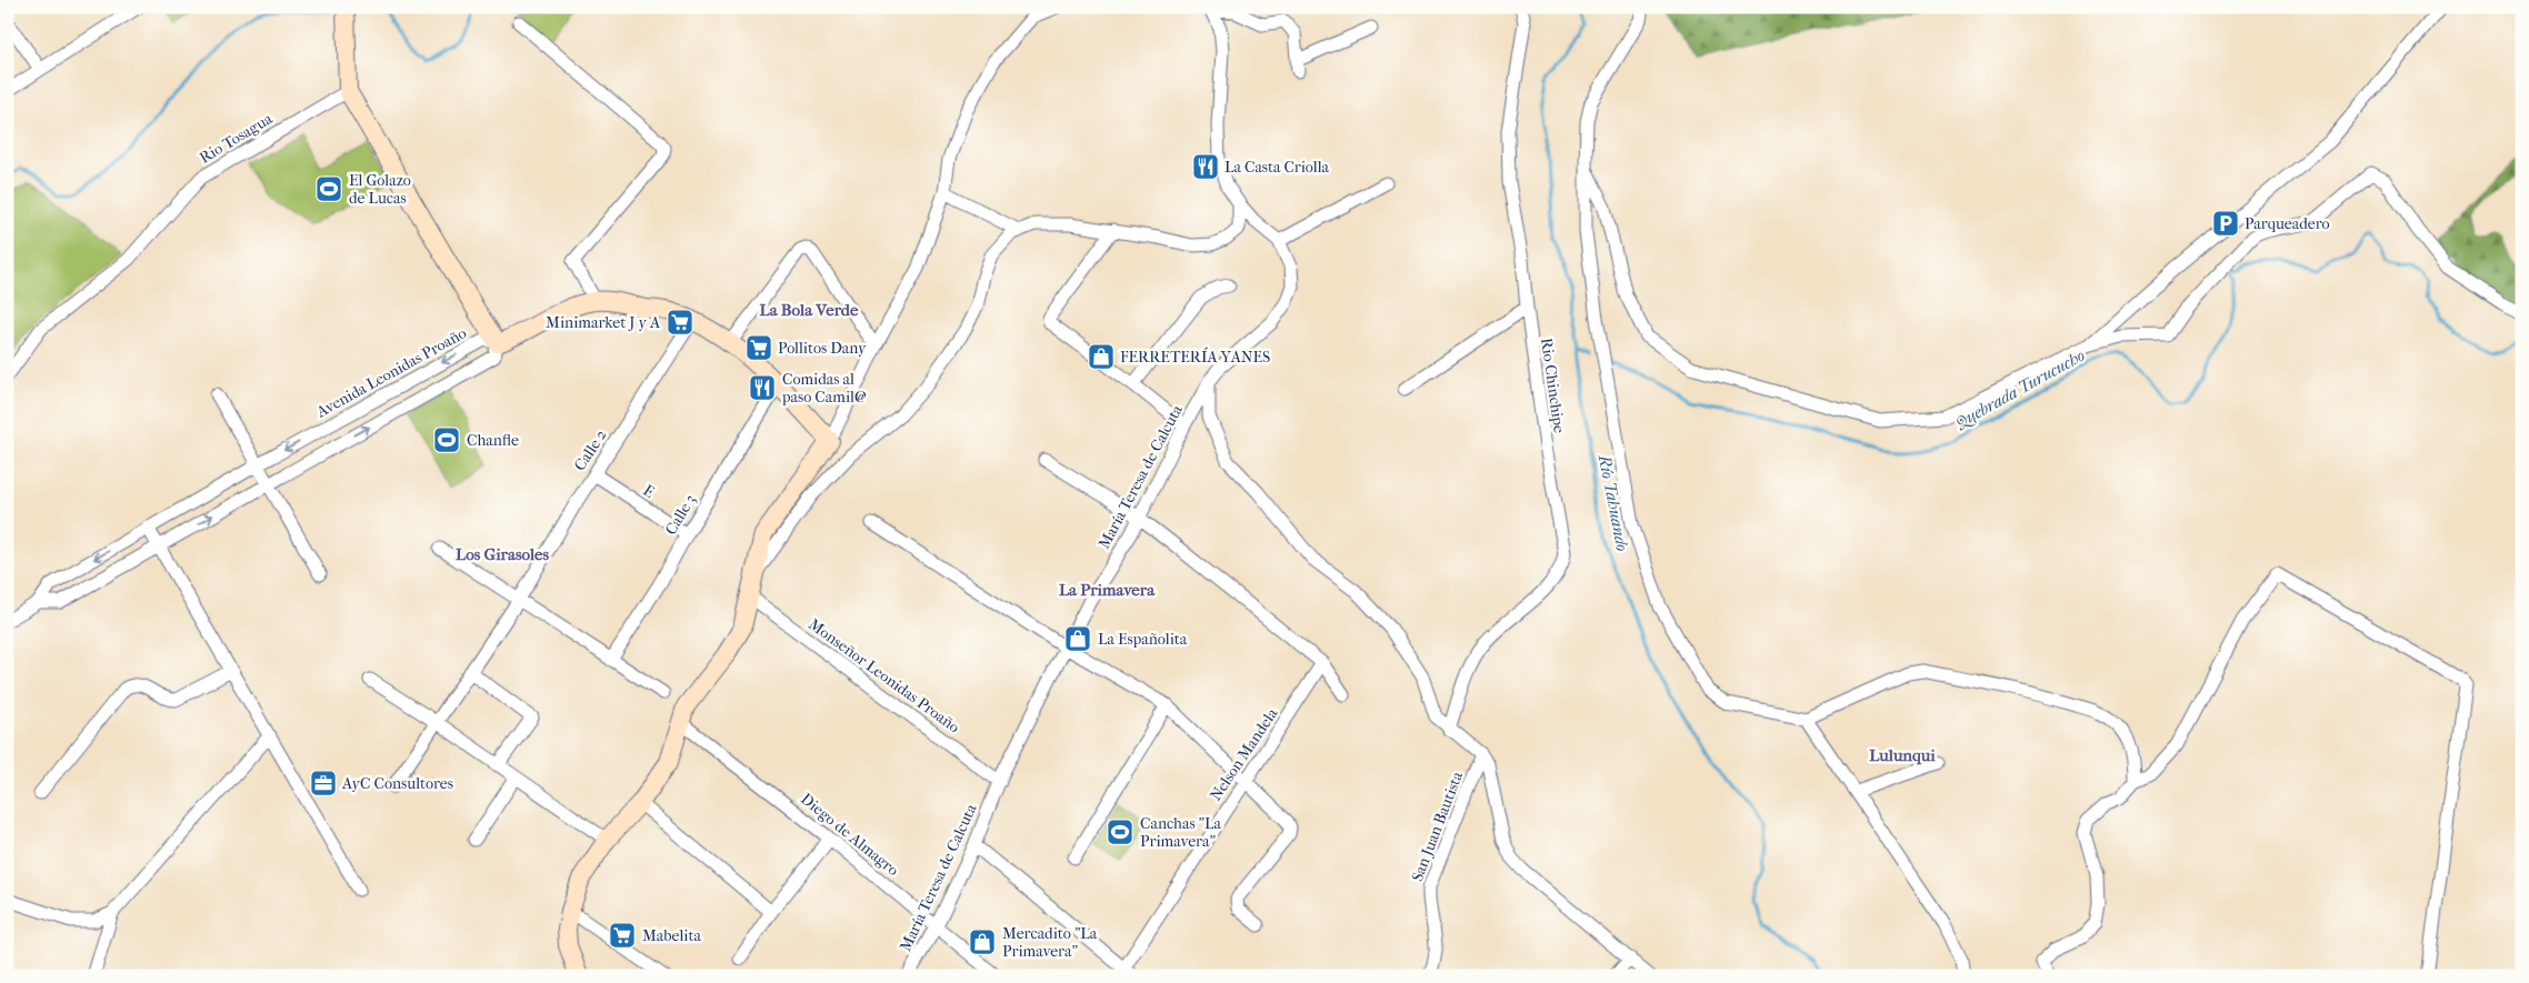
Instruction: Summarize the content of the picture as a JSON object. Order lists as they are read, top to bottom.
{
  "streets": {
    "street": [
      "Rio Tosagua",
      "Avenida Leonidas Proaño",
      "Rio Chinchipe",
      "Calle 2",
      "María Teresa de Calcuta",
      "E",
      "Calle 3",
      "Monseñor Leonidas Proaño",
      "Nelson Mandela",
      "San Juan Bautista",
      "Diego de Almagro"
    ]
  },
  "crossings": [
    ["Calle 2", "E"],
    ["María Teresa de Calcuta", "Monseñor Leonidas Proaño"],
    ["María Teresa de Calcuta", "Diego de Almagro"],
    ["E", "Calle 3"]
  ],
  "districts": [
    "La Bola Verde",
    "Los Girasoles",
    "La Primavera",
    "Lulunqui"
  ],
  "water": ["Quebrada Turucucho", "Río Tahuando"],
  "places": {
    "restaurant": ["La Casta Criolla", "Comidas al paso Camil@"],
    "sports": ["El Golazo de Lucas", "Chanfle", "Canchas \"La Primavera\""],
    "parking": ["Parqueadero"],
    "supermarket": ["Minimarket J y A", "Pollitos Dany", "Mabelita"],
    "shop": ["FERRETERÍA YANES", "La Españolita", "Mercadito \"La Primavera\""],
    "office": ["AyC Consultores"]
  }
}
